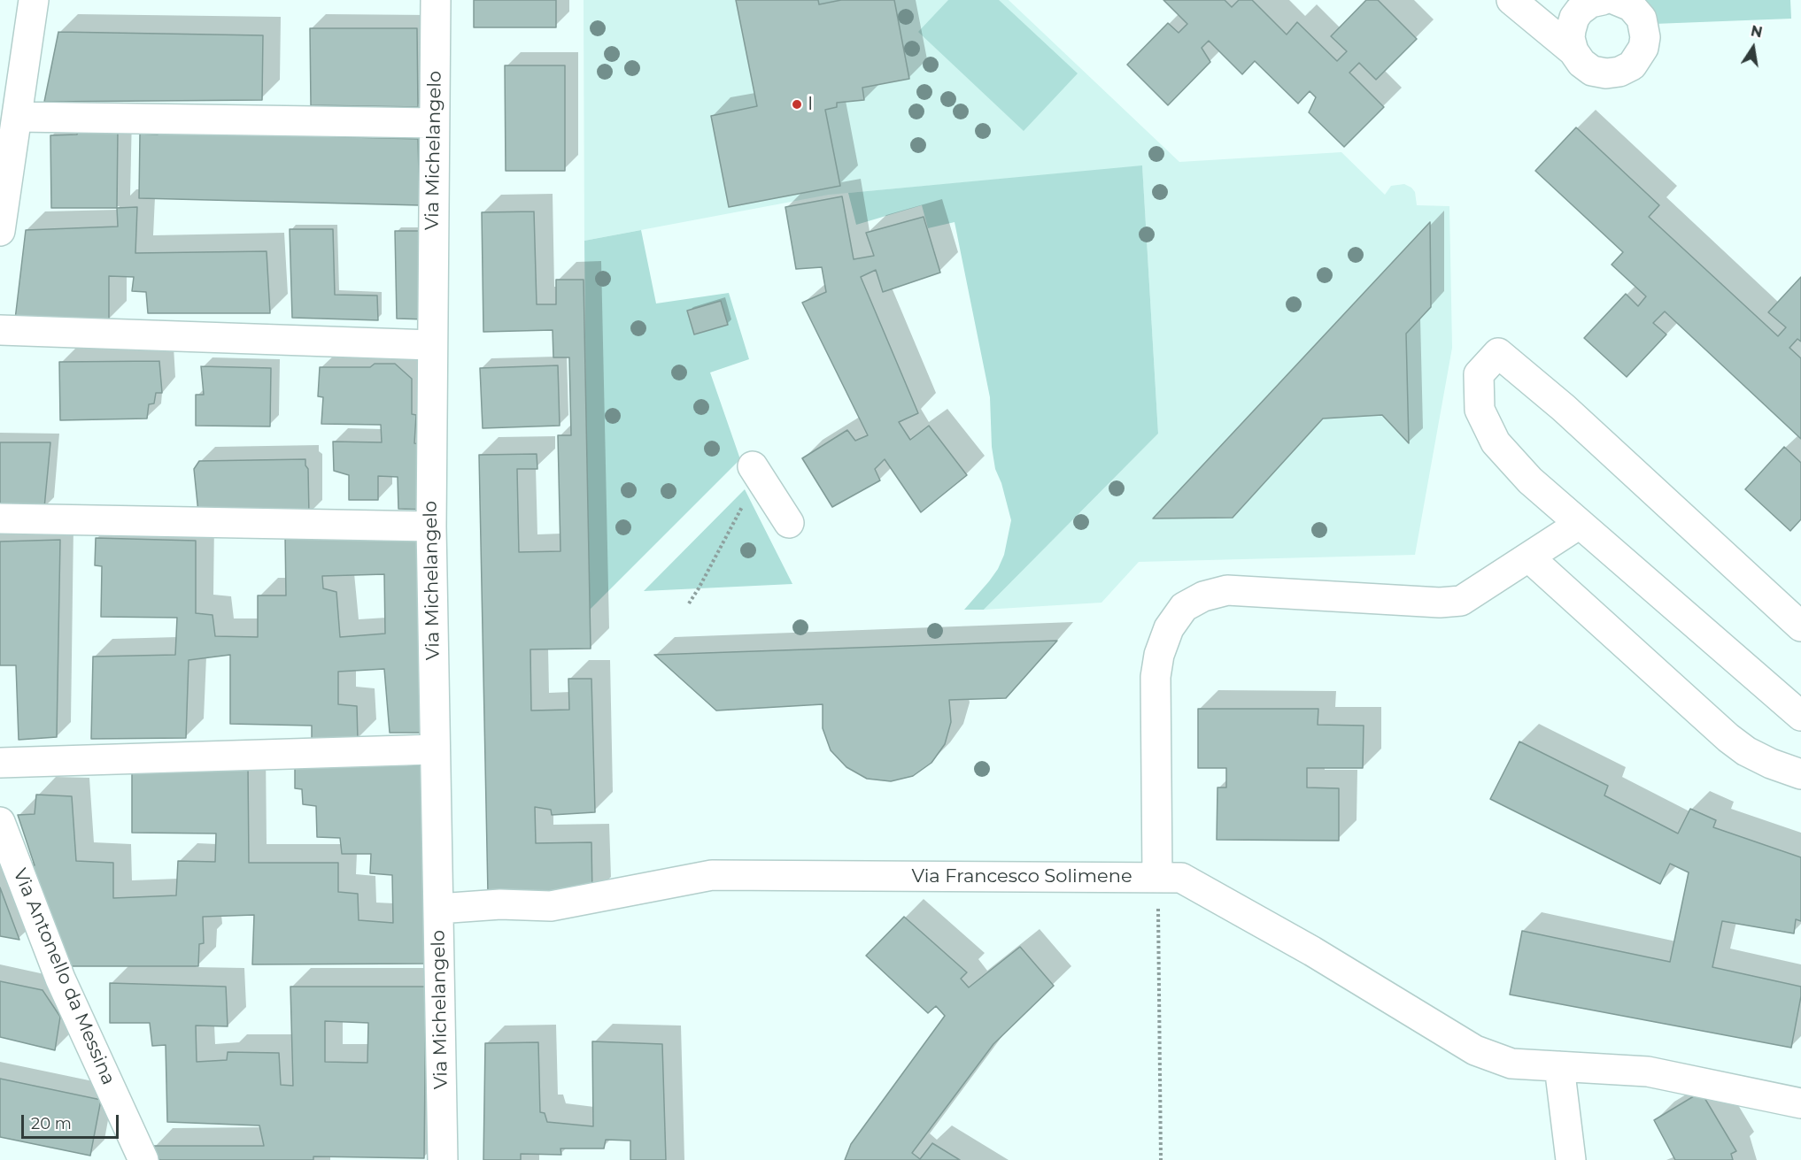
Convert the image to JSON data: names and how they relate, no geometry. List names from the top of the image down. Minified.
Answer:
{"streets":{"street":["Via Michelangelo","Via Francesco Solimene","Via Antonello da Messina"]},"crossings":[["Via Michelangelo","Via Francesco Solimene"]],"places":["I"],"scale_bar":"20 m","north":"top"}
